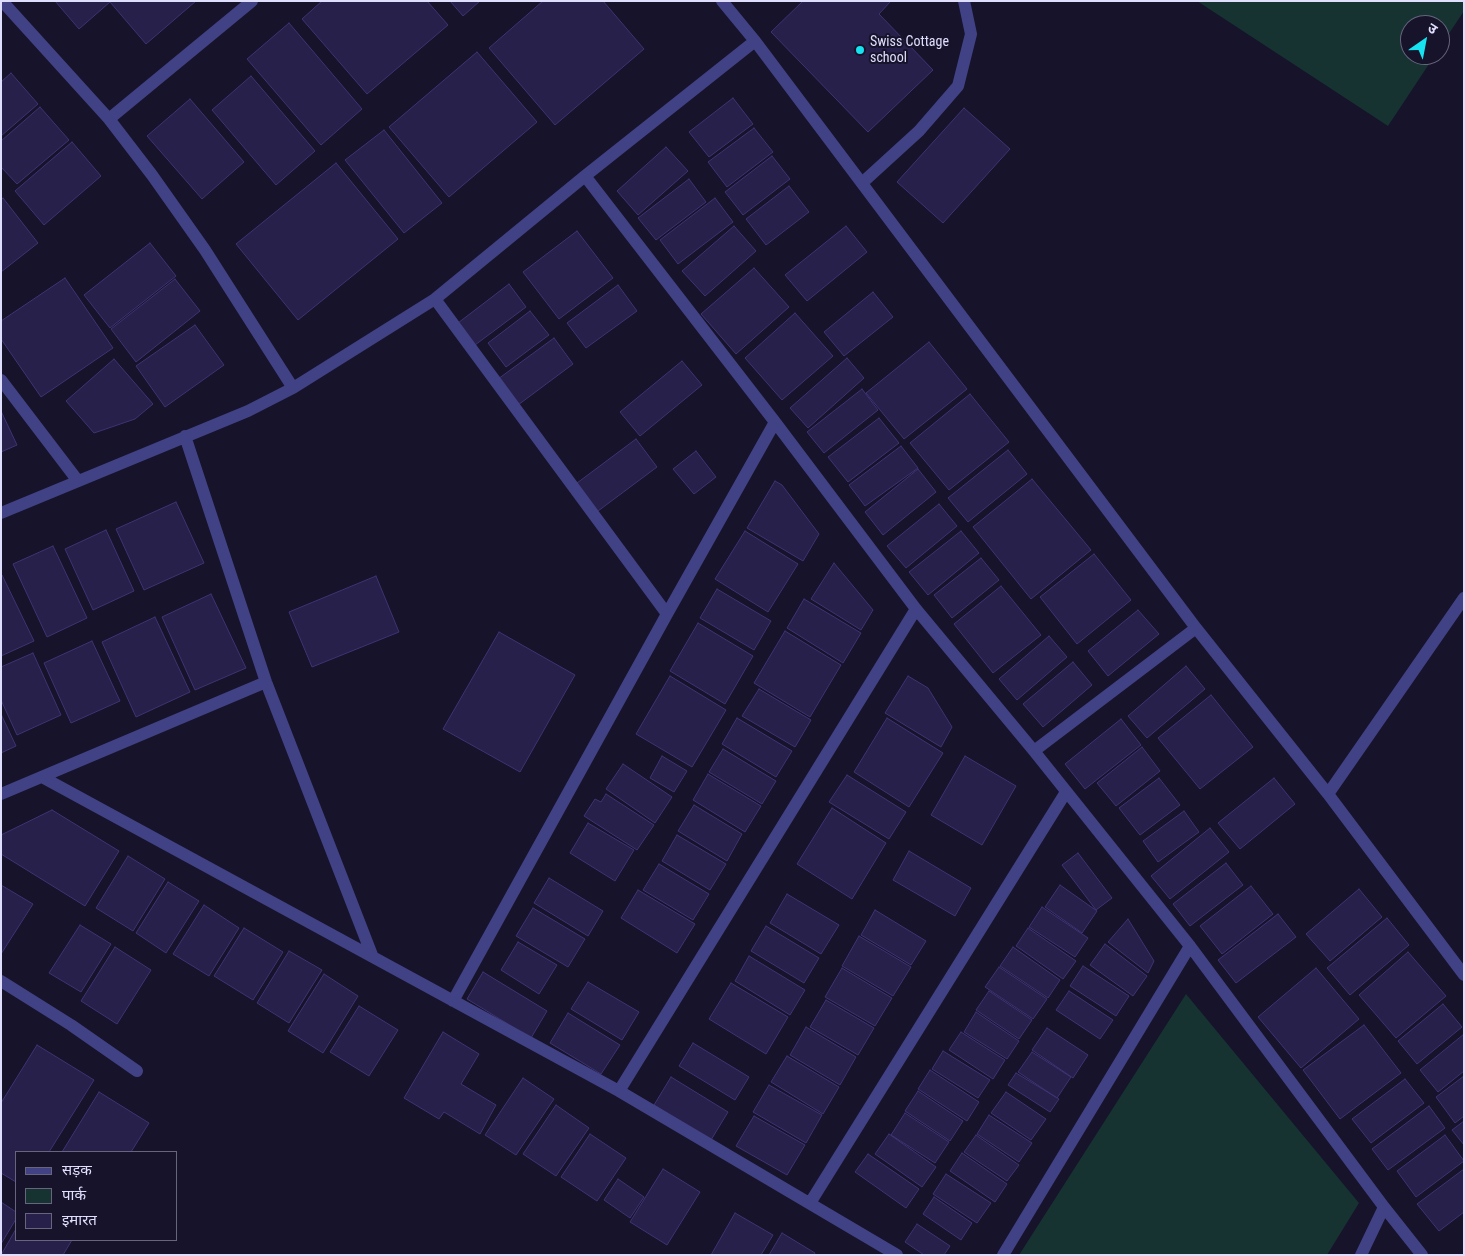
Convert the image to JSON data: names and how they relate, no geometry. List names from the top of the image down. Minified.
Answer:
{"places":["Swiss Cottage school"],"legend":["सड़क","पार्क","इमारत"],"north":"top right"}
